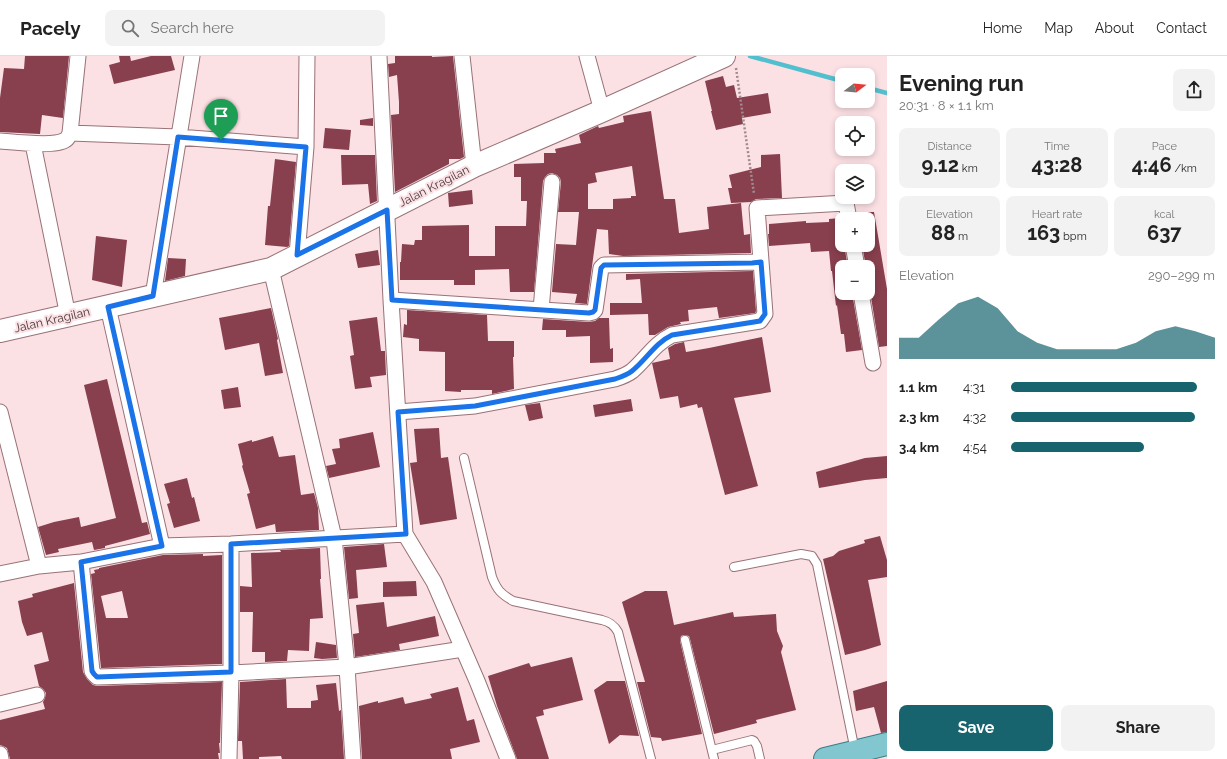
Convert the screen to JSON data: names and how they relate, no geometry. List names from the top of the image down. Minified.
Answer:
{"streets":{"street":["Jalan Kragilan"]},"north":"right","page":{"header":"Pacely","search":"Search here","nav":["Home","Map","About","Contact"],"heading":["Evening run","20:31 · 8 × 1.1 km"],"map_buttons":["+","−"],"stats":[["Distance","9.12 km"],["Time","43:28"],["Pace","4:46 /km"],["Elevation","88 m"],["Heart rate","163 bpm"],["kcal","637"]],"chart":["Elevation","290–299 m"],"list":[{"name":"1.1 km","note":"4:31"},{"name":"2.3 km","note":"4:32"},{"name":"3.4 km","note":"4:54"}],"buttons":["Save","Share"]}}
